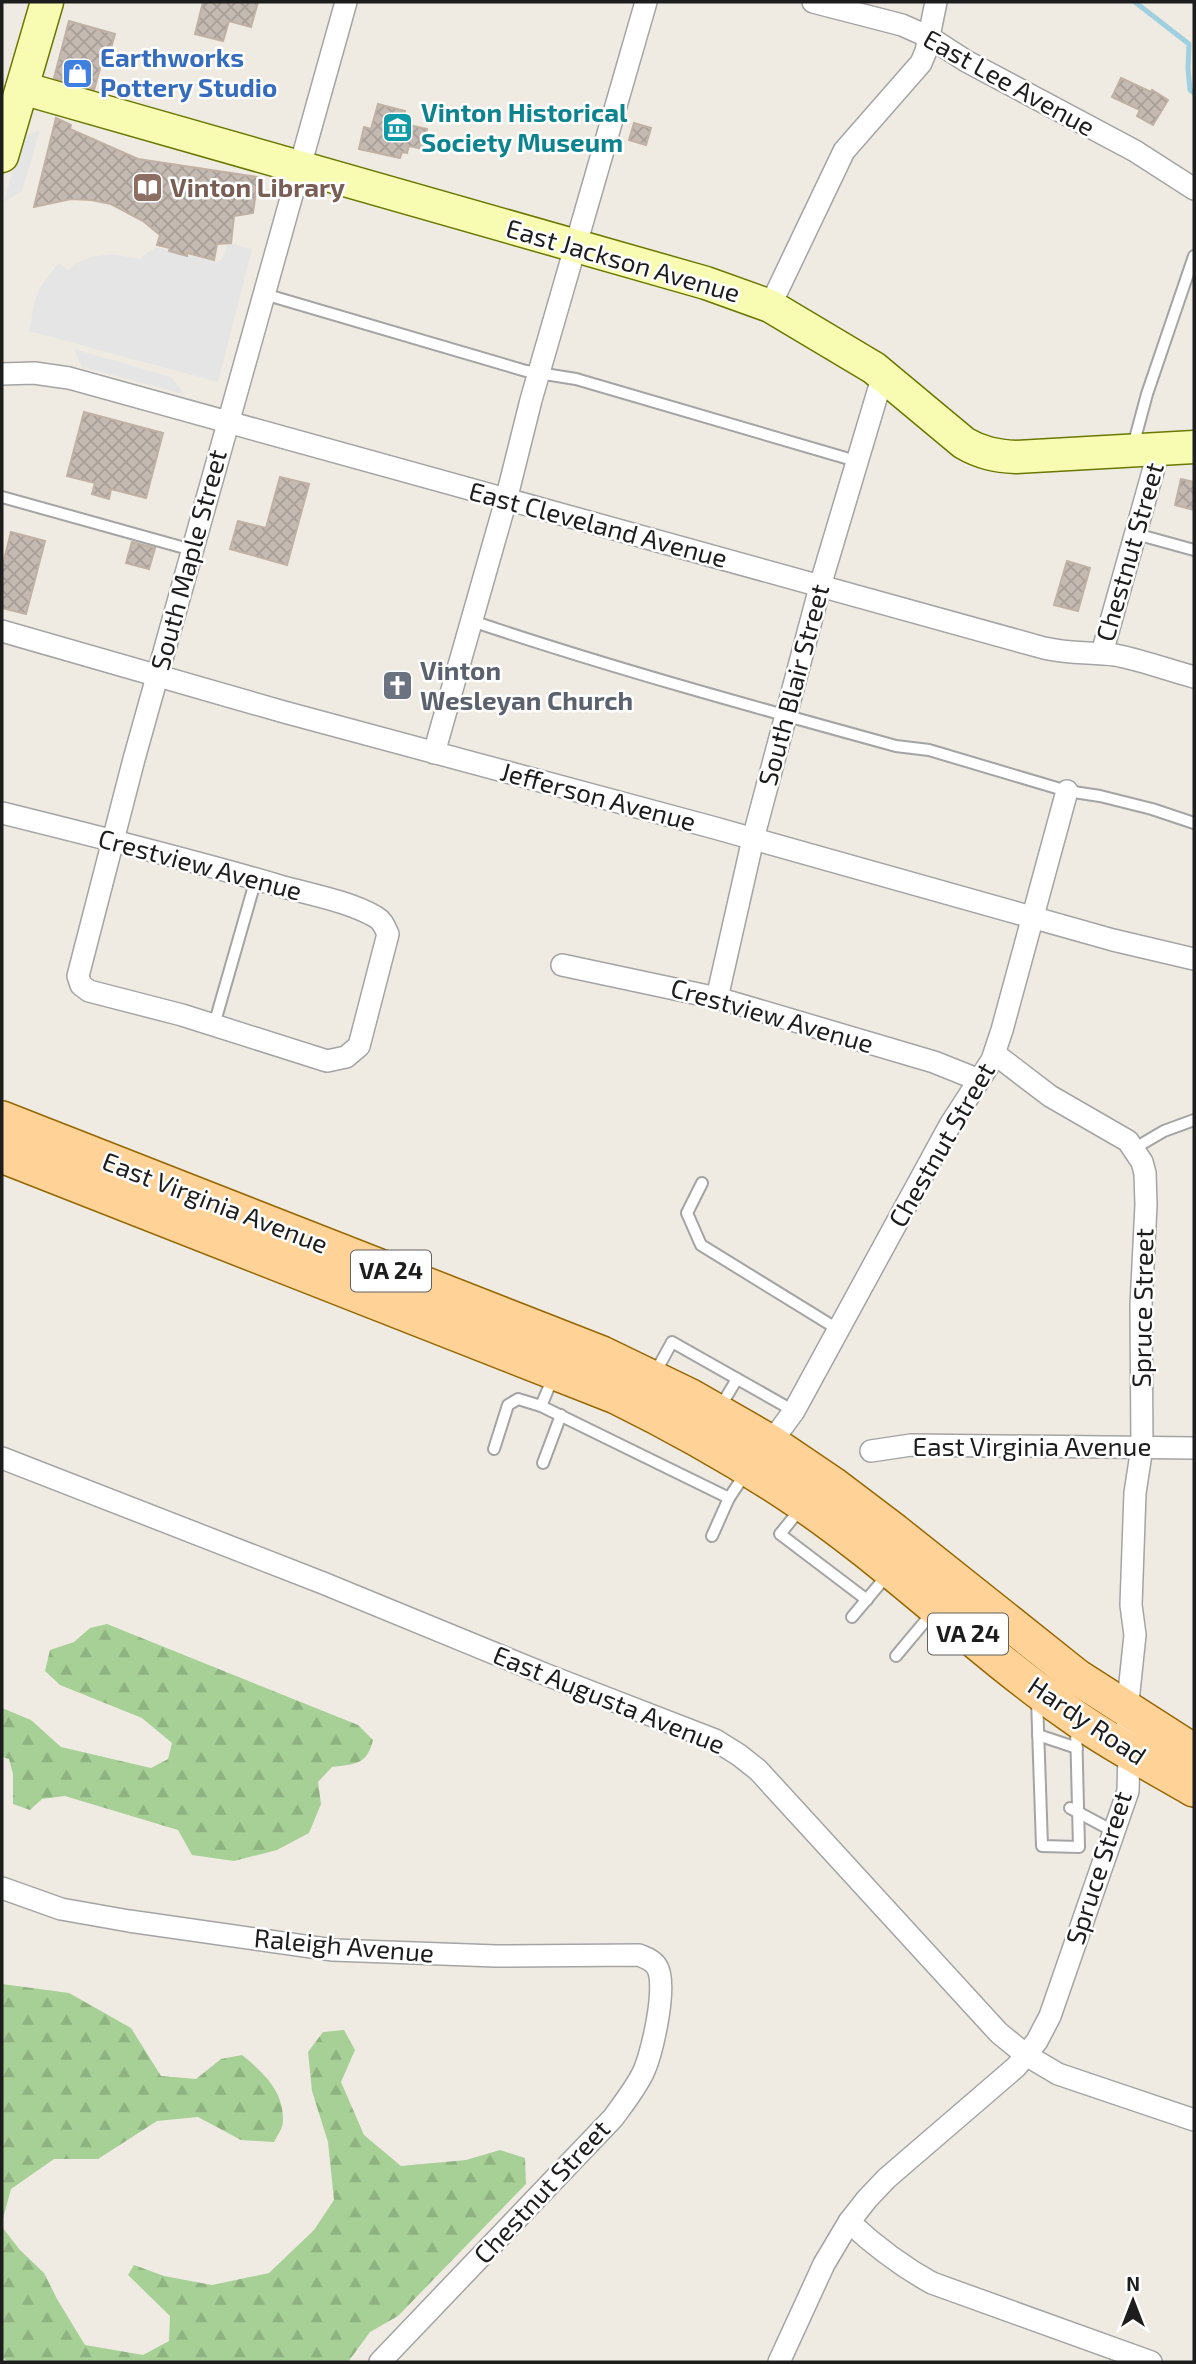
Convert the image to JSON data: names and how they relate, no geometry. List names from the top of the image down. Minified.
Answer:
{"streets":{"main road":["East Virginia Avenue","VA 24","Hardy Road"],"street":["East Lee Avenue","East Jackson Avenue","East Cleveland Avenue","Chestnut Street","South Maple Street","South Blair Street","Jefferson Avenue","Crestview Avenue","Spruce Street","East Augusta Avenue","Raleigh Avenue"]},"crossings":[["East Jackson Avenue","Chestnut Street"],["East Jackson Avenue","South Maple Street"],["East Jackson Avenue","South Blair Street"],["East Cleveland Avenue","Chestnut Street"],["East Cleveland Avenue","South Maple Street"],["East Cleveland Avenue","South Blair Street"],["Chestnut Street","Jefferson Avenue"],["Chestnut Street","Crestview Avenue"],["Chestnut Street","East Virginia Avenue"],["Chestnut Street","Hardy Road"],["Chestnut Street","Raleigh Avenue"],["South Maple Street","Jefferson Avenue"],["South Maple Street","Crestview Avenue"],["South Blair Street","Jefferson Avenue"],["South Blair Street","Crestview Avenue"],["East Virginia Avenue","Spruce Street"],["East Virginia Avenue","Hardy Road"],["Spruce Street","East Augusta Avenue"],["Spruce Street","Hardy Road"]],"places":{"shop":["Earthworks Pottery Studio"],"museum":["Vinton Historical Society Museum"],"library":["Vinton Library"],"church":["Vinton Wesleyan Church"]},"north":"top"}
